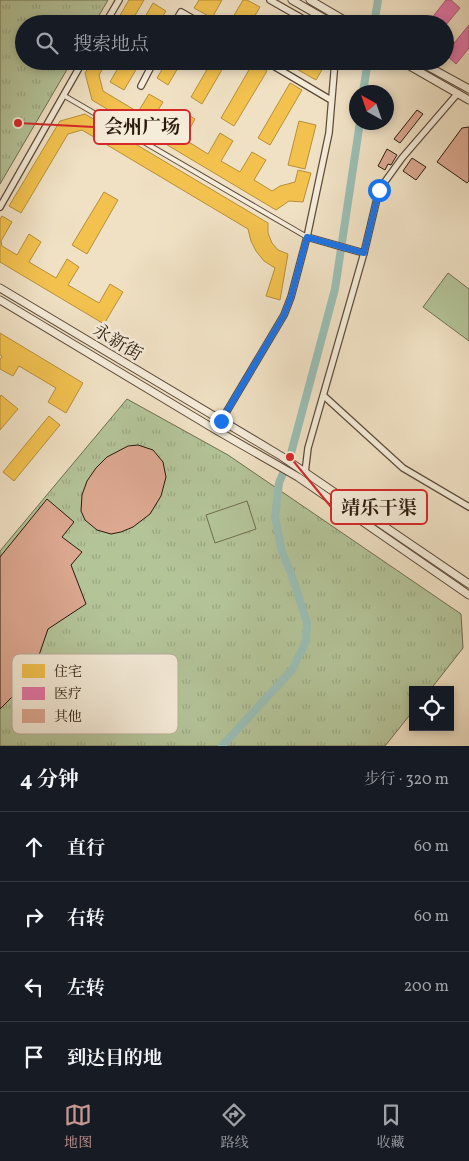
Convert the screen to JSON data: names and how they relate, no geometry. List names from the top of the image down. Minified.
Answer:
{"streets":{"street":["永新街"]},"places":["会州广场","靖乐干渠"],"legend":["住宅","医疗","其他"],"north":"top left","page":{"search":"搜索地点","heading":["4 分钟","步行 · 320 m"],"list":[["直行","60 m"],["右转","60 m"],["左转","200 m"],"到达目的地"],"nav":["地图","路线","收藏"]}}
